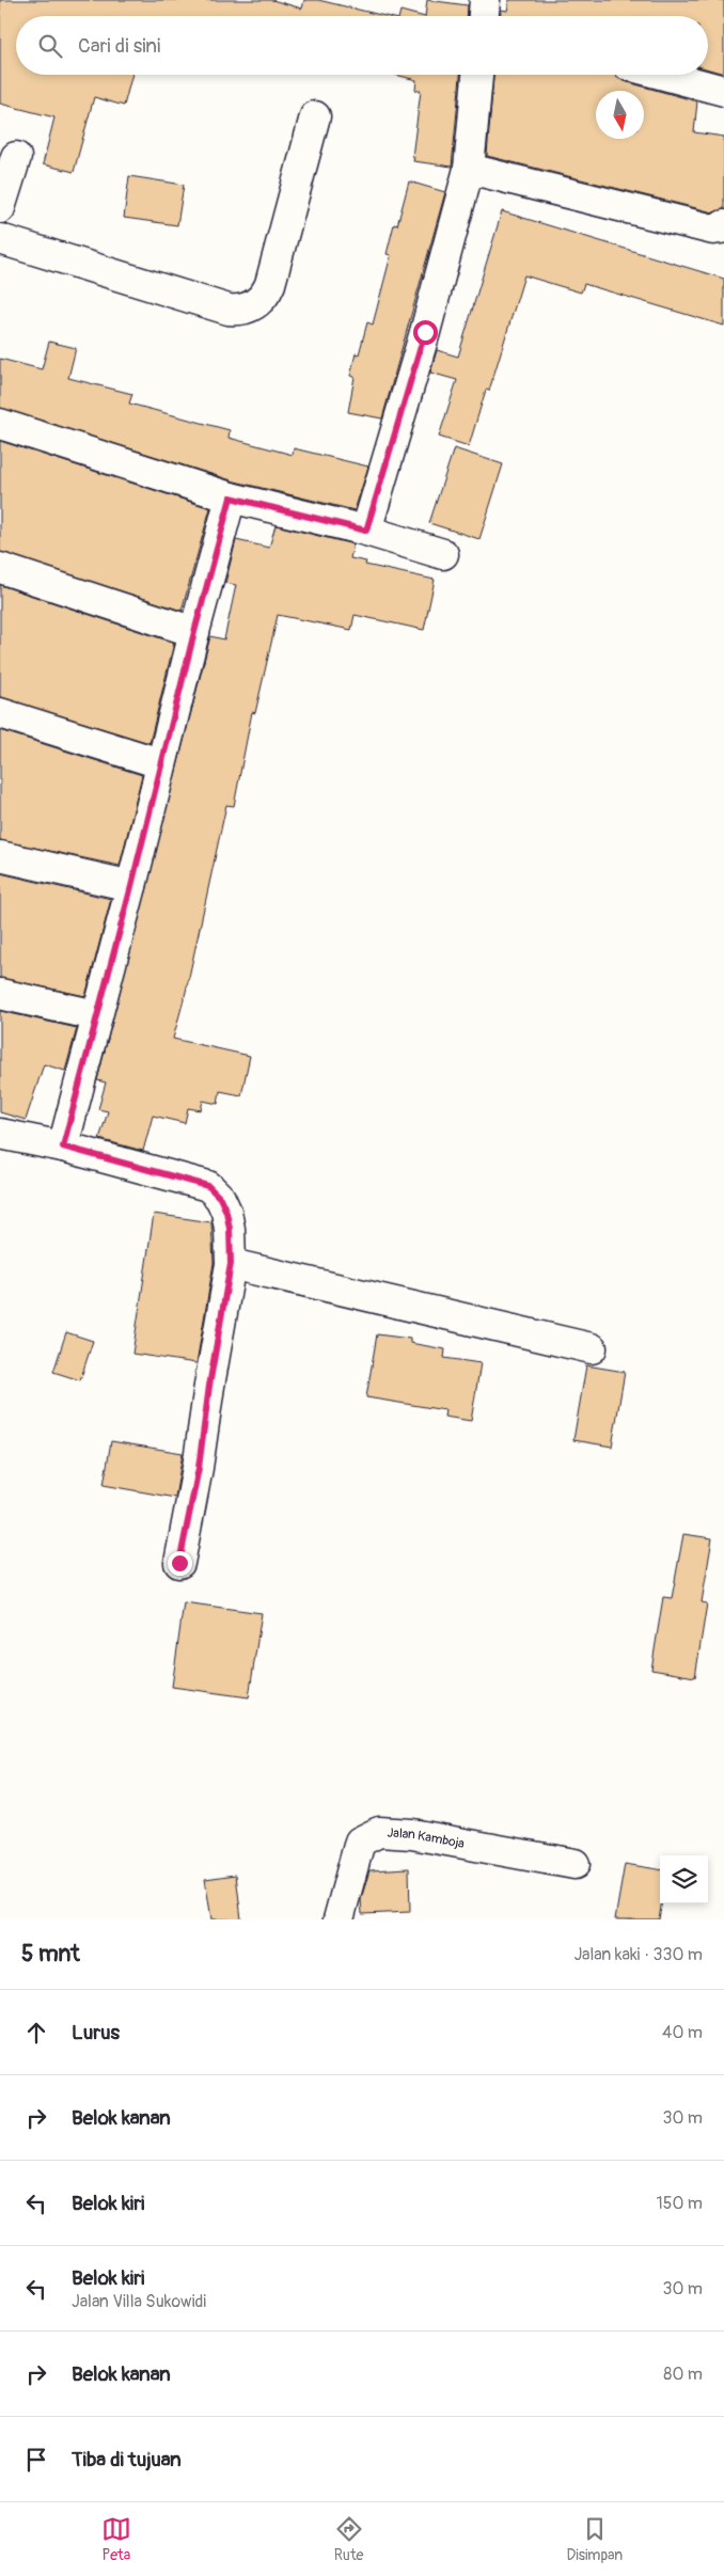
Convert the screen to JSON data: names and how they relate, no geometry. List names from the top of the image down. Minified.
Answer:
{"streets":{"street":["Jalan Kamboja"]},"north":"bottom","page":{"search":"Cari di sini","heading":["5 mnt","Jalan kaki · 330 m"],"list":[["Lurus","40 m"],["Belok kanan","30 m"],["Belok kiri","150 m"],["Belok kiri","Jalan Villa Sukowidi","30 m"],["Belok kanan","80 m"],"Tiba di tujuan"],"nav":["Peta","Rute","Disimpan"]}}
